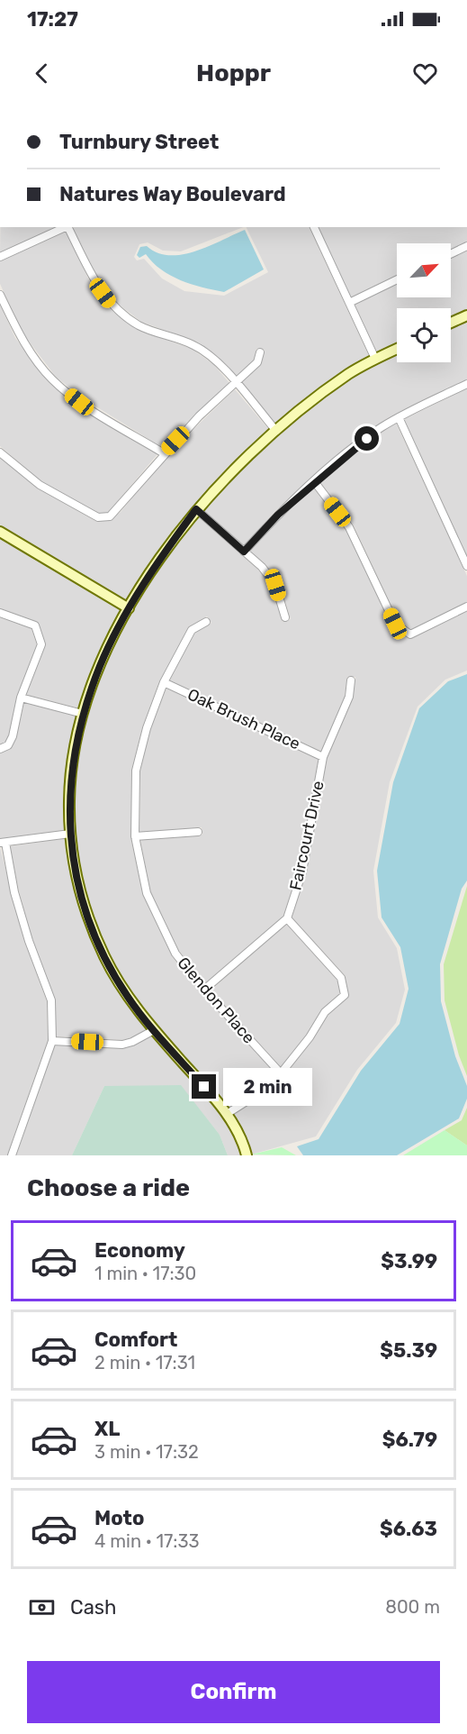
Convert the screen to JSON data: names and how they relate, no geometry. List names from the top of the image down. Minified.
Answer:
{"streets":{"street":["Oak Brush Place","Faircourt Drive","Glendon Place"]},"crossings":[["Oak Brush Place","Faircourt Drive"],["Oak Brush Place","Glendon Place"]],"north":"top right","page":{"status":"17:27","header":"Hoppr","banner":["Turnbury Street","Natures Way Boulevard"],"bubble":"2 min","heading":"Choose a ride","list":[{"name":"Economy","note":"1 min · 17:30","value":"$3.99"},{"name":"Comfort","note":"2 min · 17:31","value":"$5.39"},{"name":"XL","note":"3 min · 17:32","value":"$6.79"},{"name":"Moto","note":"4 min · 17:33","value":"$6.63"}],"pay":["Cash","800 m"],"buttons":"Confirm"}}
